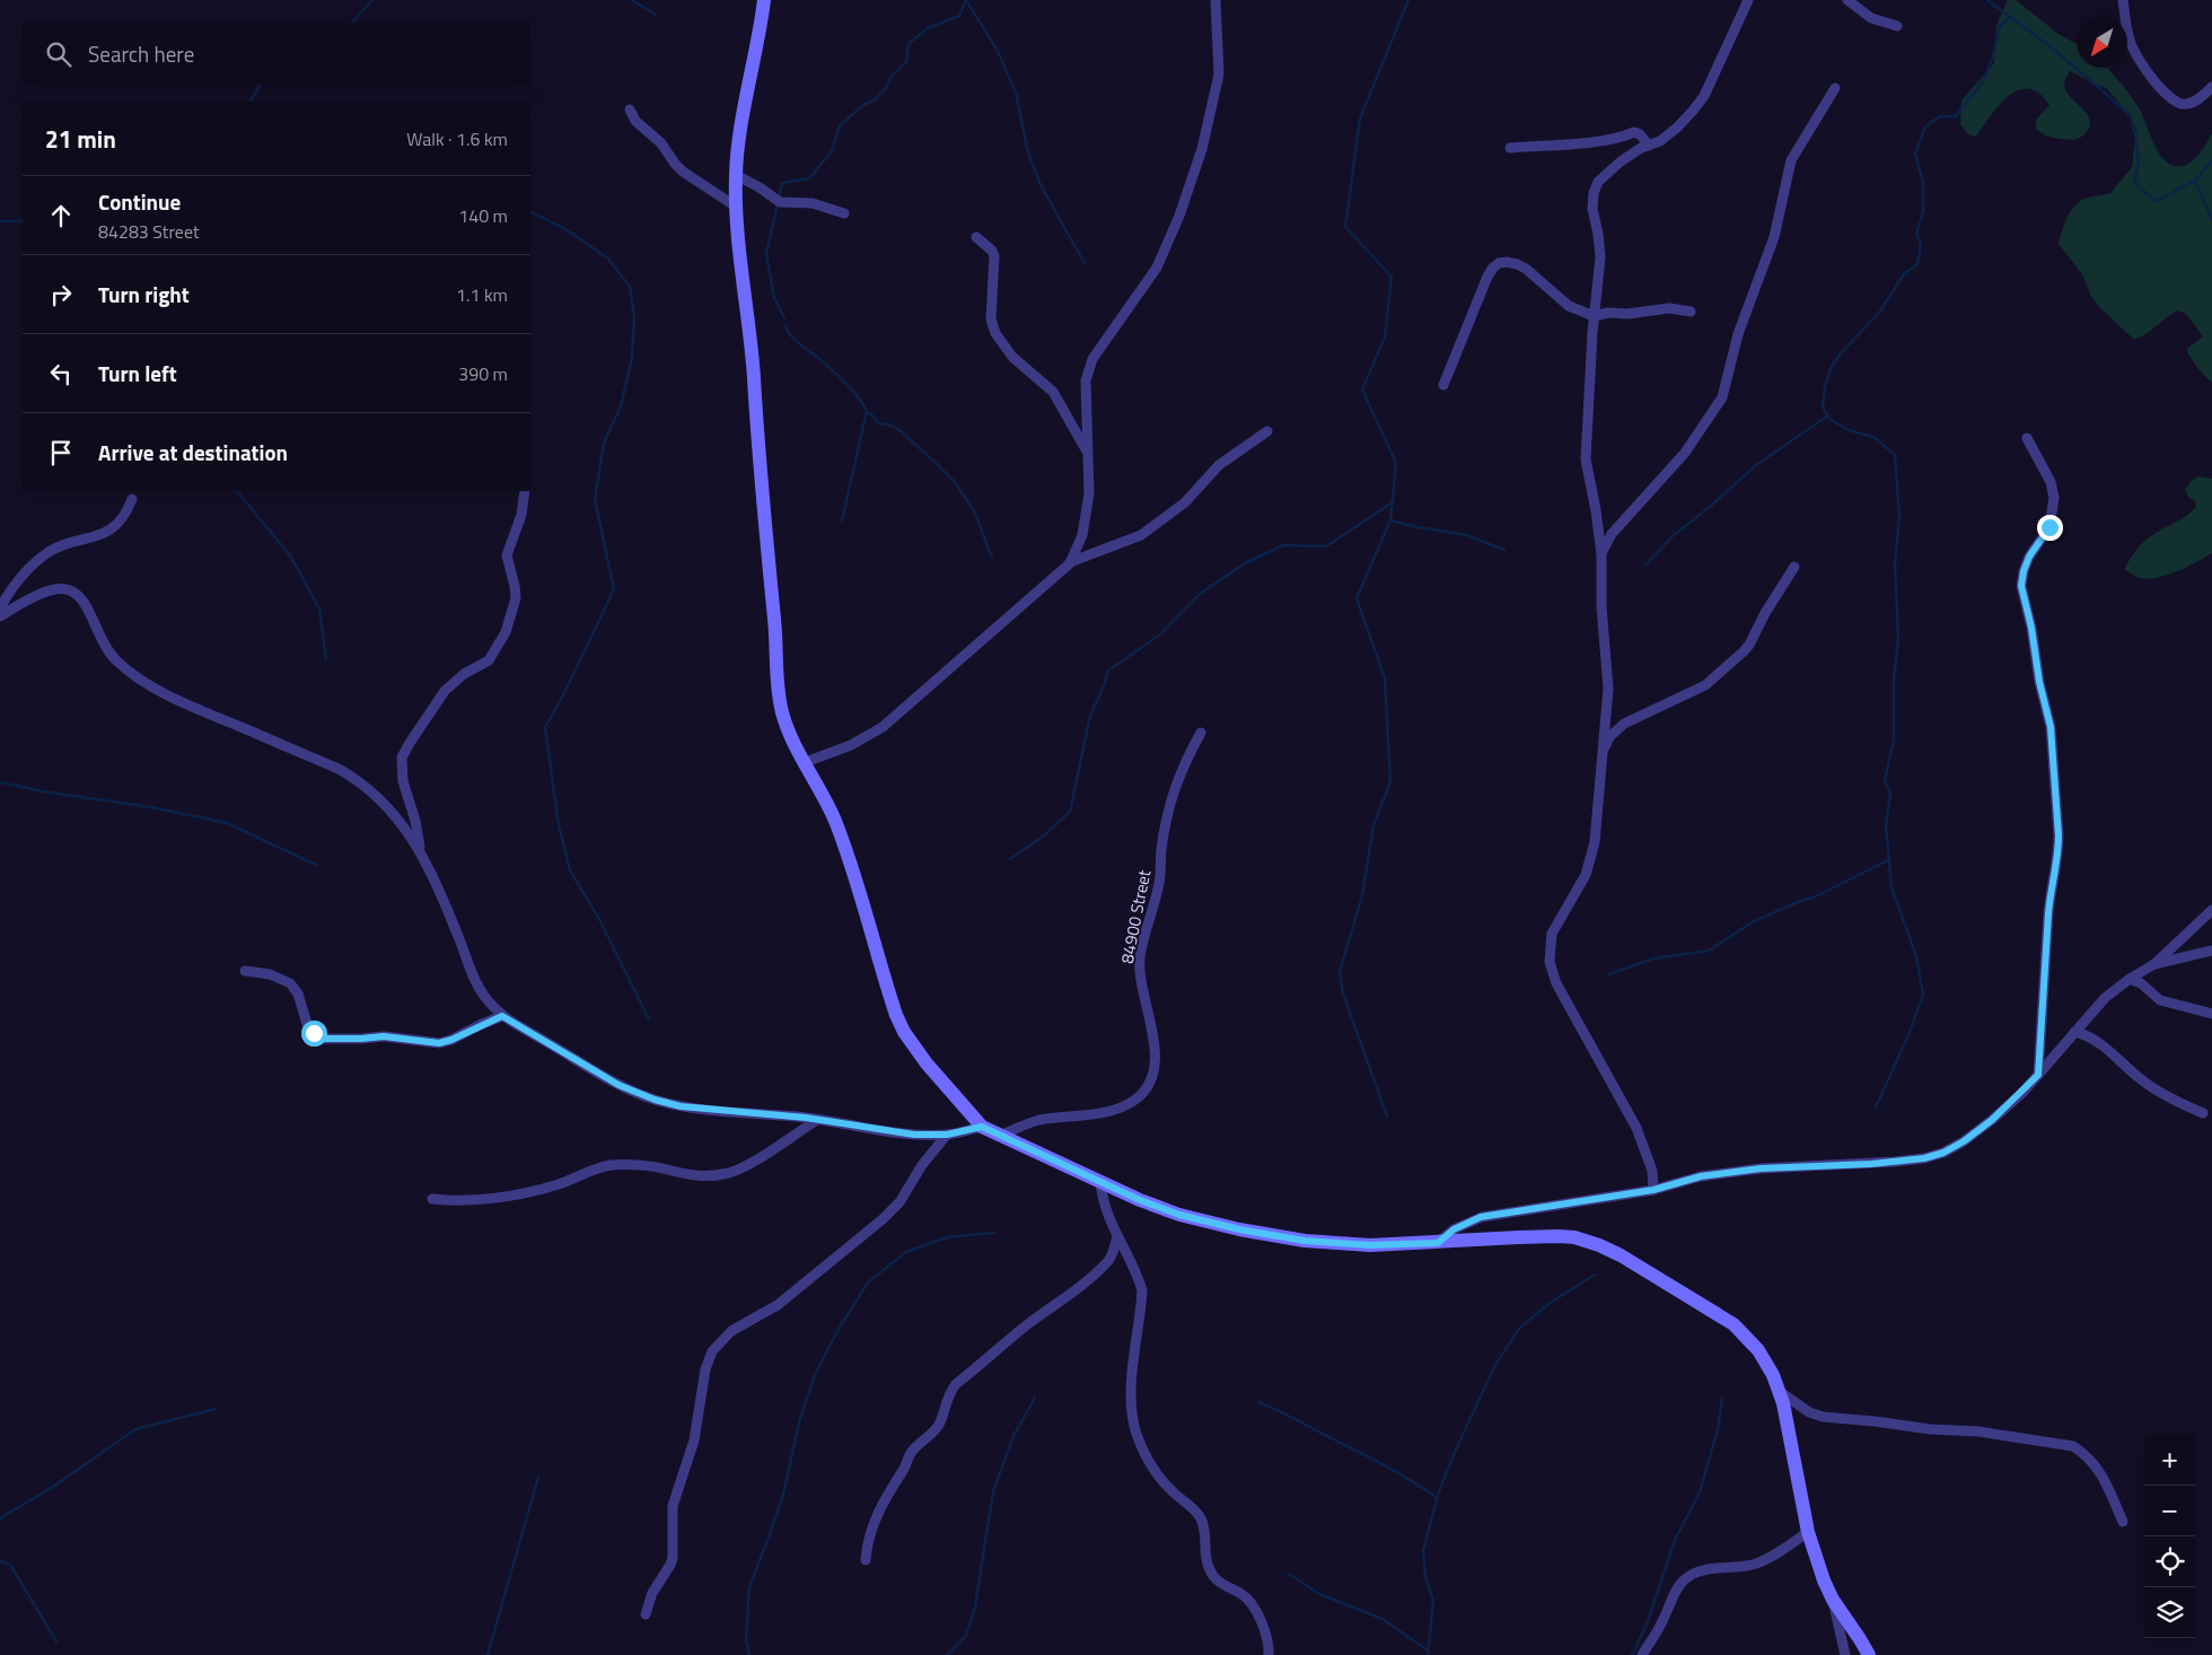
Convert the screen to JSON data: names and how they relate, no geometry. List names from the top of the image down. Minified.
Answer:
{"streets":{"street":["84900 Street"]},"north":"bottom left","page":{"search":"Search here","heading":["21 min","Walk · 1.6 km"],"list":[["Continue","84283 Street","140 m"],["Turn right","1.1 km"],["Turn left","390 m"],"Arrive at destination"],"map_buttons":["+","−"]}}
